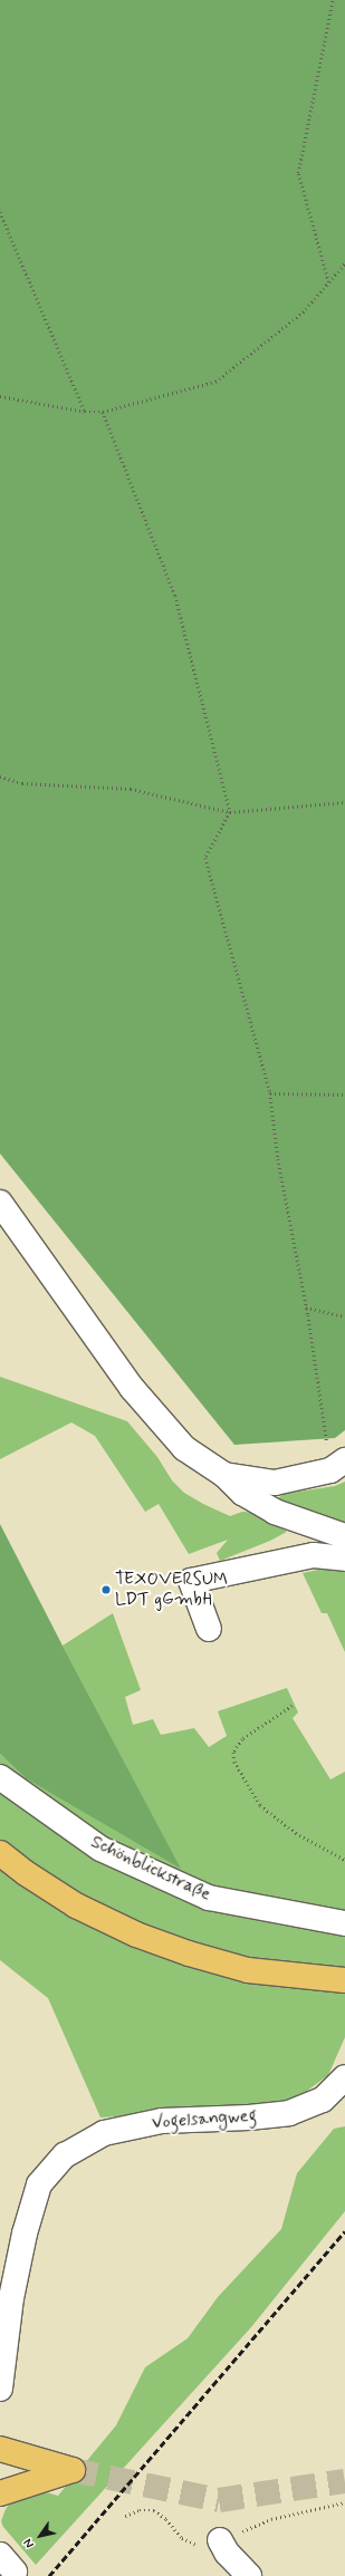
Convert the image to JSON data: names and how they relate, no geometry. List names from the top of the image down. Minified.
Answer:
{"streets":{"street":["Schönblickstraße","Vogelsangweg"]},"places":["TEXOVERSUM LDT gGmbH"],"north":"bottom left"}
